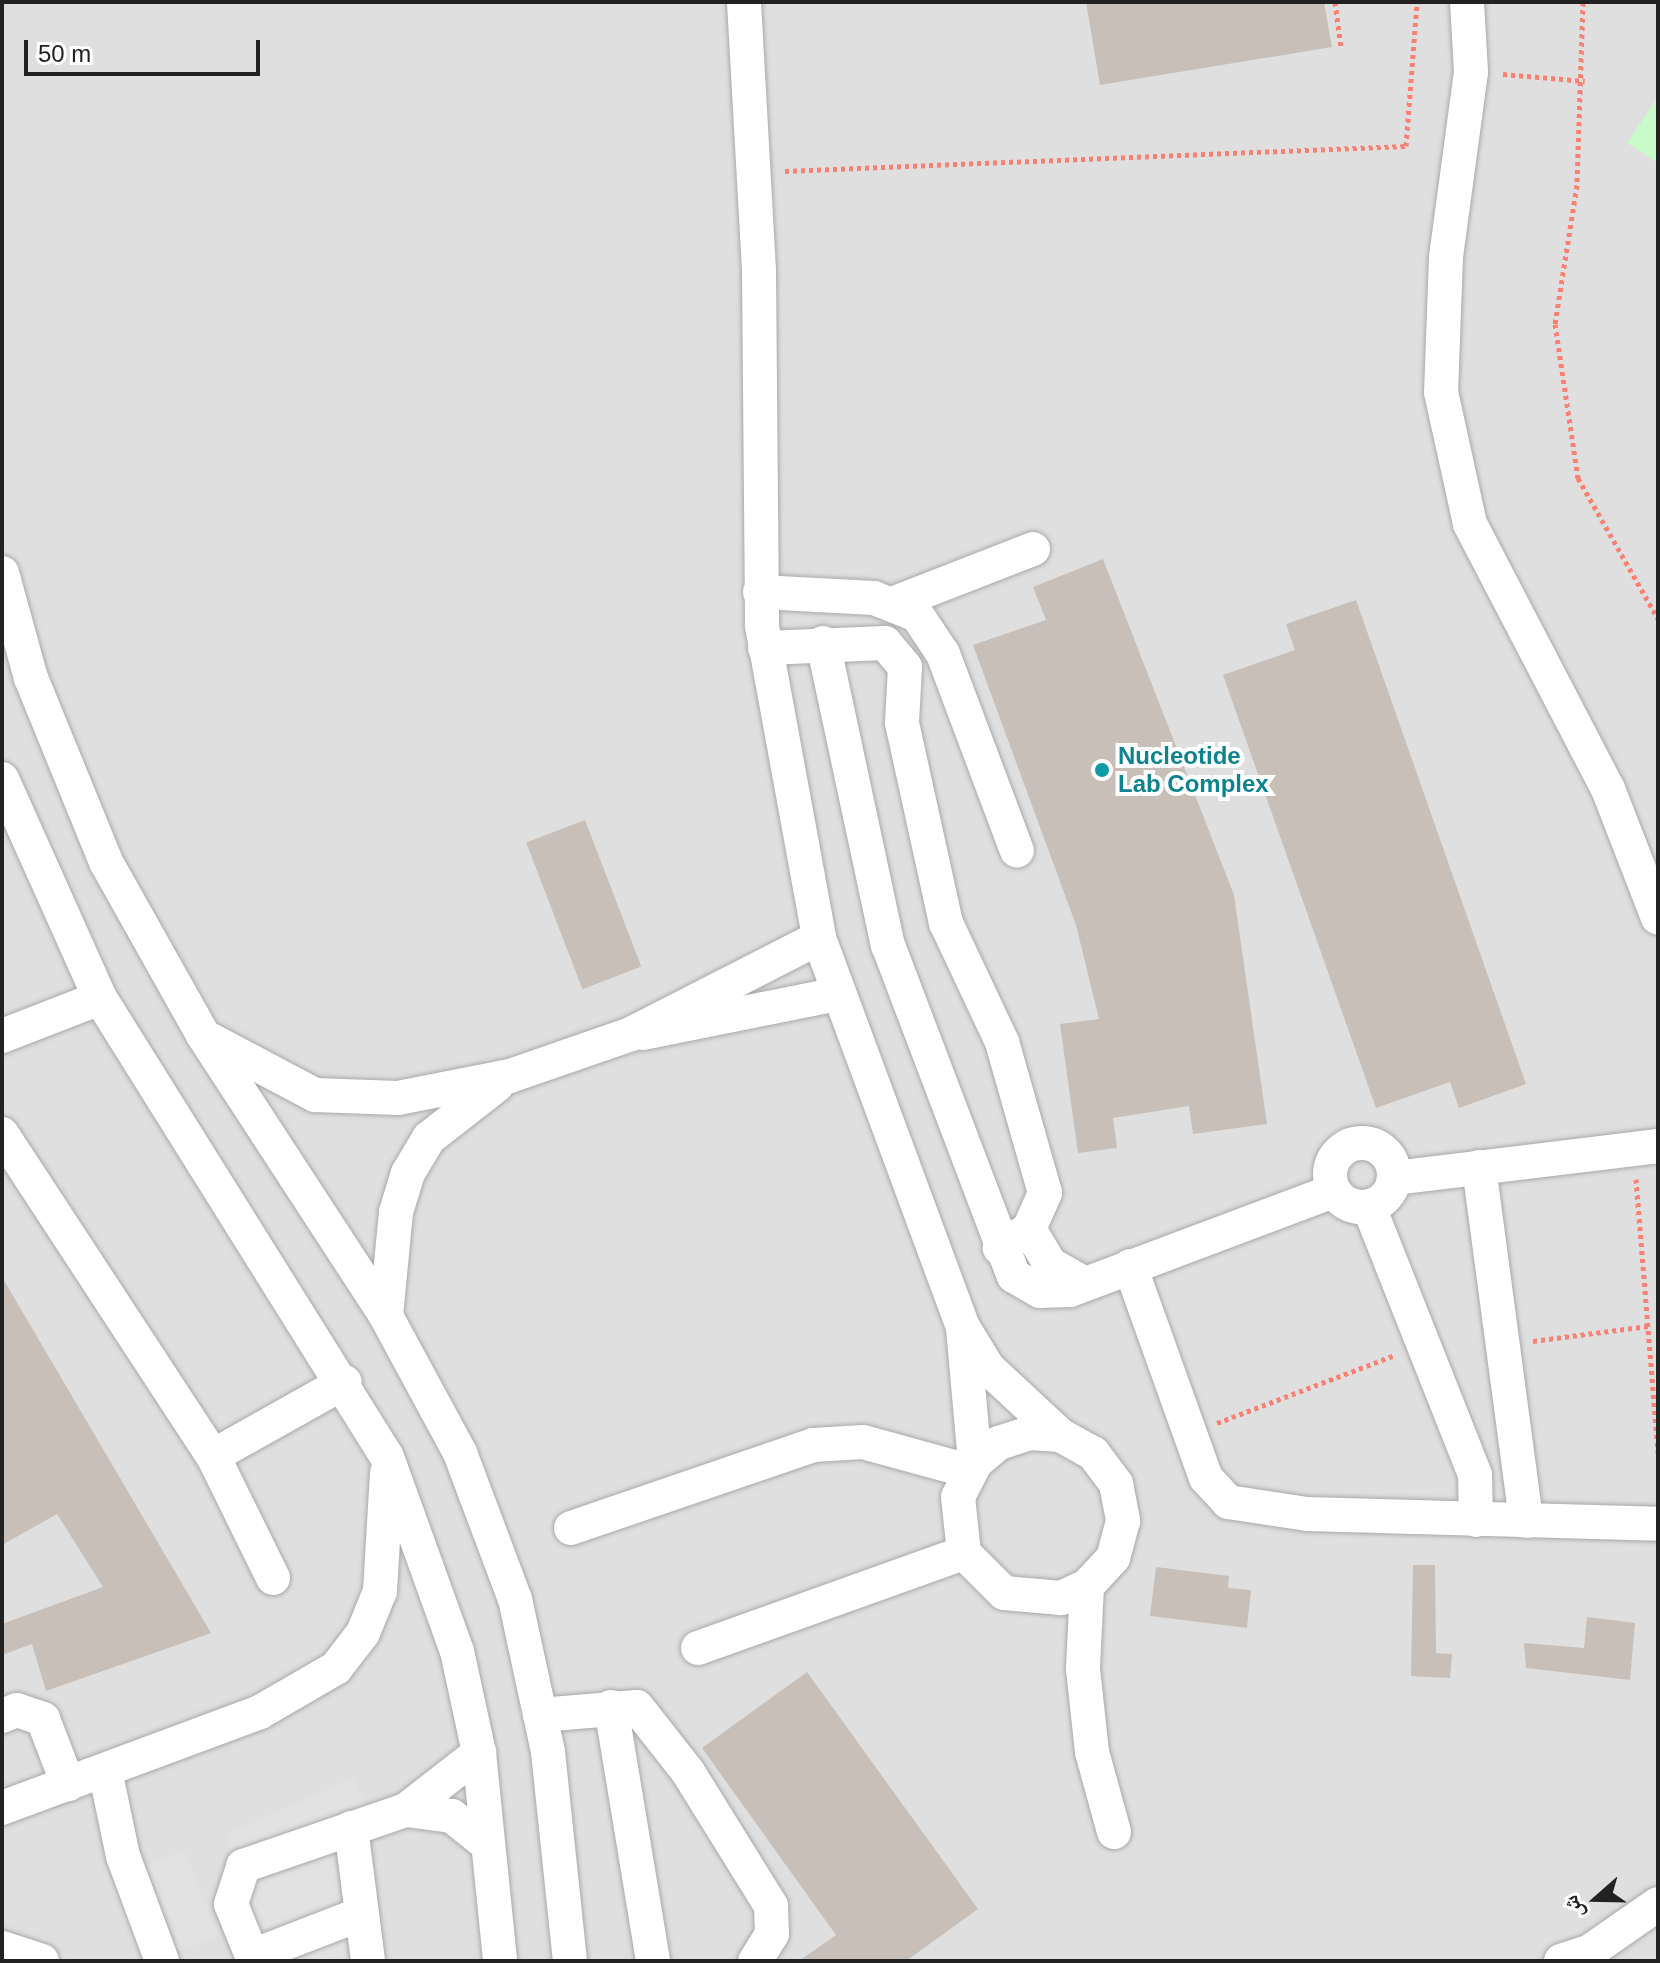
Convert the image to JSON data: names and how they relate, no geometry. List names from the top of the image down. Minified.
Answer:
{"places":["Nucleotide Lab Complex"],"scale_bar":"50 m","north":"left"}
